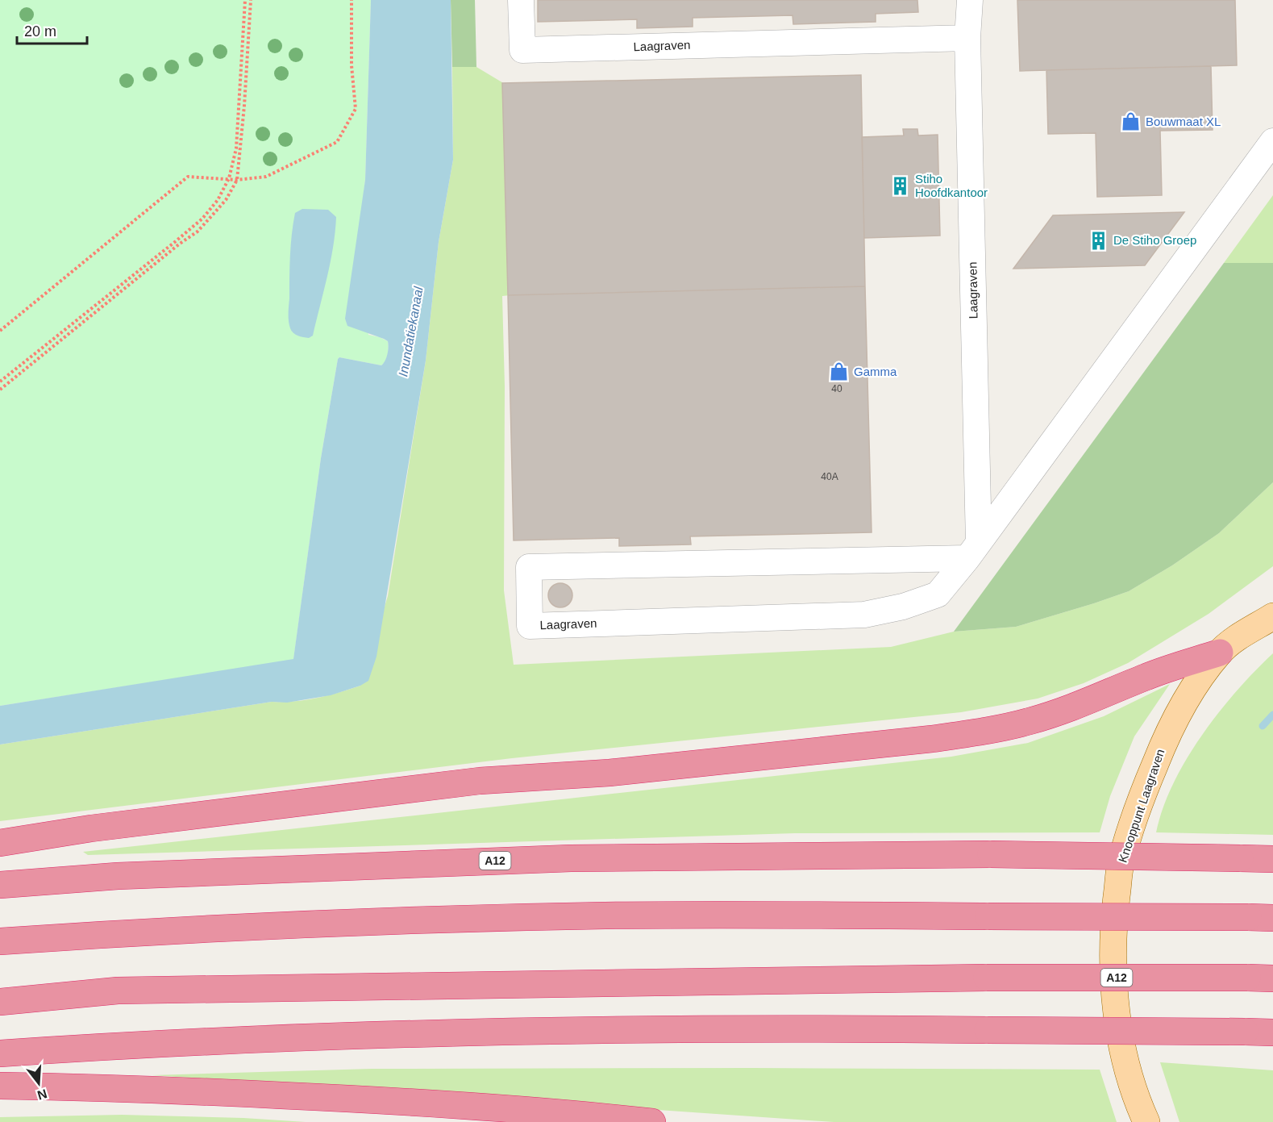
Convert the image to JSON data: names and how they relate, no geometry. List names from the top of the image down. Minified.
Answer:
{"streets":{"highway":["A12"],"main road":["Knooppunt Laagraven"],"lane":["Laagraven"]},"water":["Inundatiekanaal"],"places":{"shop":["Bouwmaat XL","Gamma"],"building":["Stiho Hoofdkantoor","De Stiho Groep"]},"house_numbers":["40","40A"],"scale_bar":"20 m","north":"bottom"}
